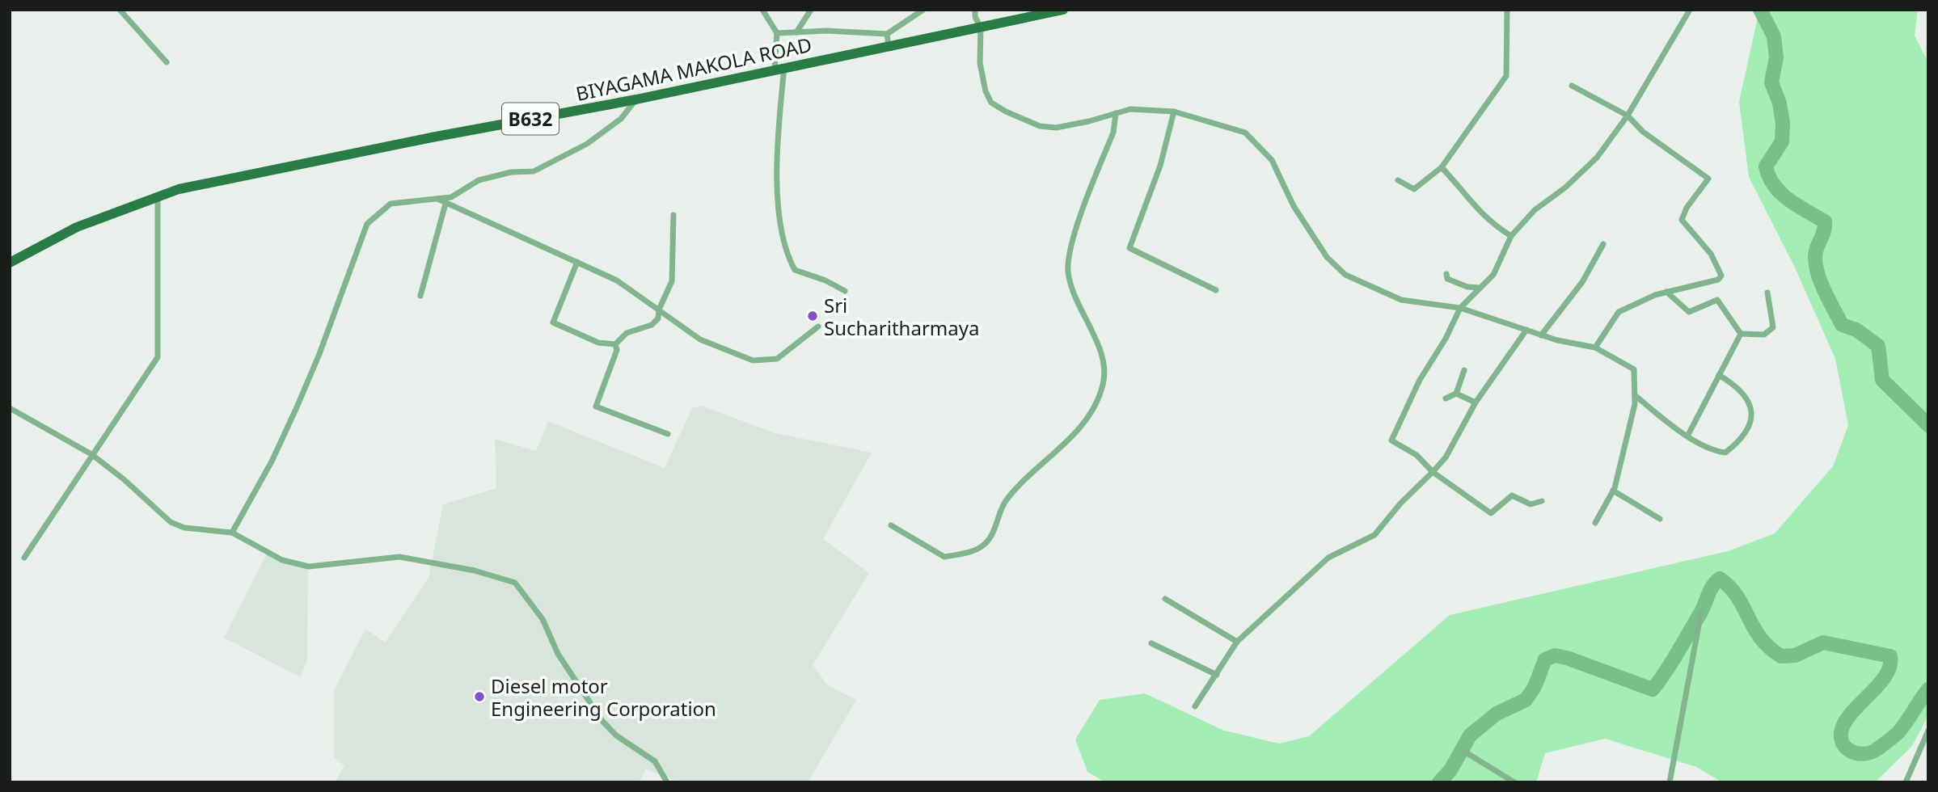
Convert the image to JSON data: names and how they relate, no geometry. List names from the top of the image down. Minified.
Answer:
{"streets":{"main road":["BIYAGAMA MAKOLA ROAD","B632"]},"places":["Sri Sucharitharmaya","Diesel motor Engineering Corporation"]}
